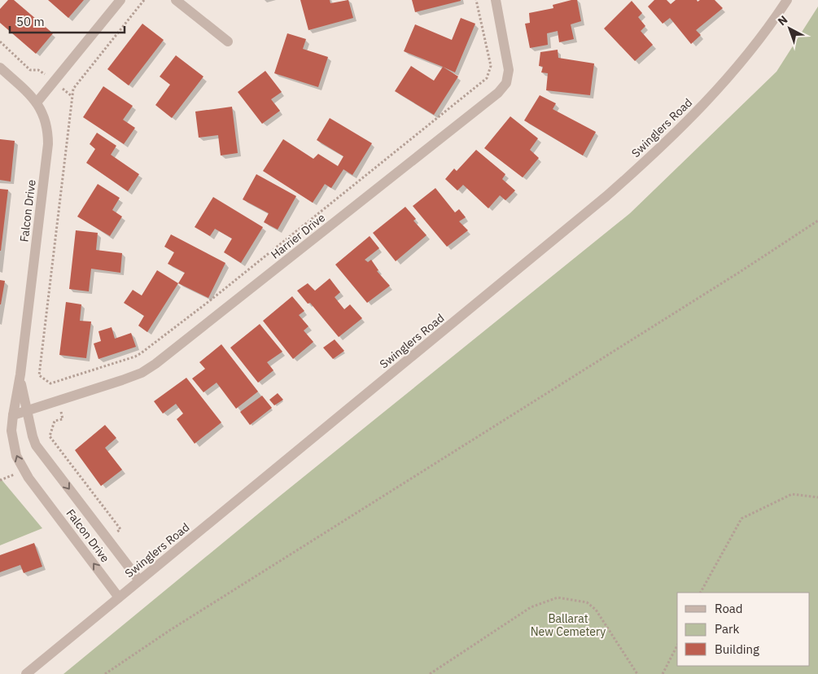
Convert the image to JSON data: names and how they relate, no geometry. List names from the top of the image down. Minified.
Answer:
{"streets":{"street":["Swinglers Road","Falcon Drive","Harrier Drive"]},"crossings":[["Swinglers Road","Falcon Drive"],["Falcon Drive","Harrier Drive"]],"parks":["Ballarat New Cemetery"],"legend":["Road","Park","Building"],"scale_bar":"50 m","north":"top left"}
